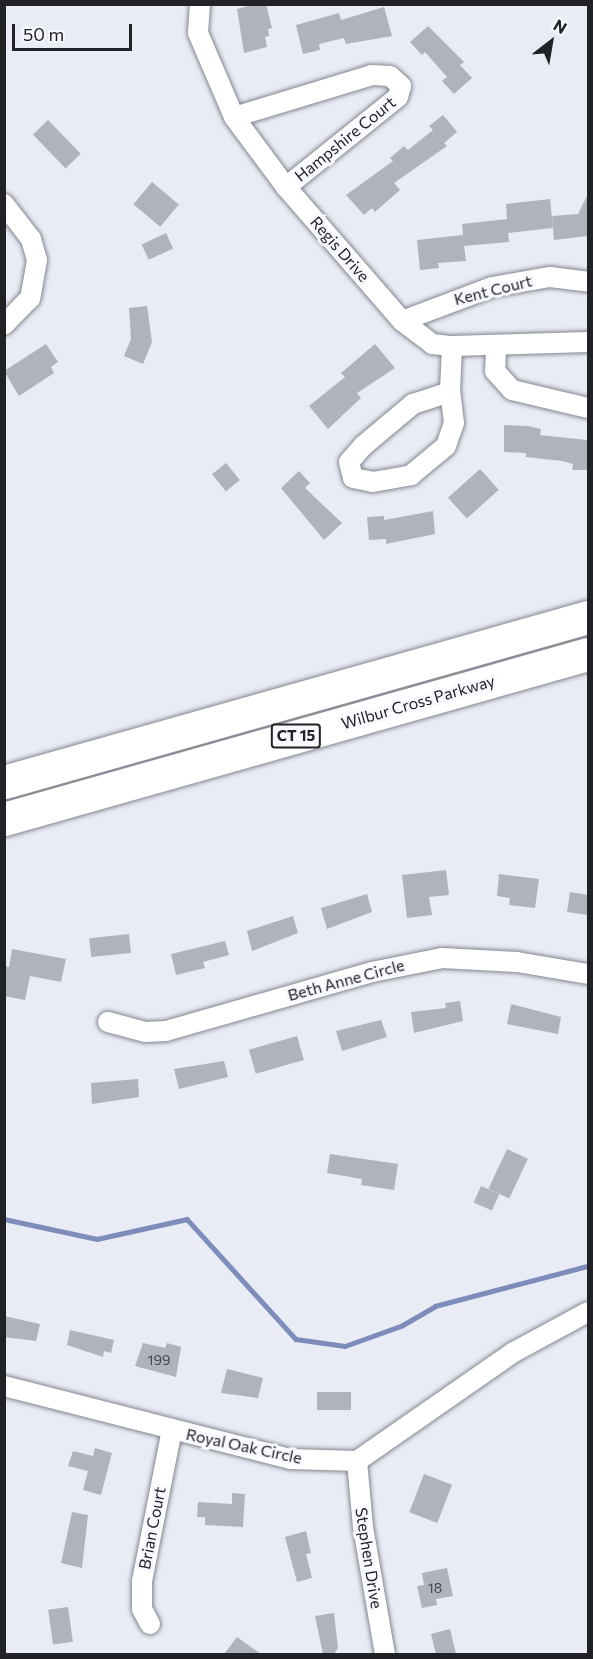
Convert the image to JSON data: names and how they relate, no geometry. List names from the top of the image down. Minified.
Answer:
{"streets":{"highway":["Wilbur Cross Parkway","CT 15"],"street":["Hampshire Court","Regis Drive","Kent Court","Beth Anne Circle","Royal Oak Circle","Brian Court","Stephen Drive"]},"crossings":[["Hampshire Court","Regis Drive"],["Regis Drive","Kent Court"],["Royal Oak Circle","Brian Court"],["Royal Oak Circle","Stephen Drive"]],"house_numbers":["199","18"],"scale_bar":"50 m","north":"top right"}
